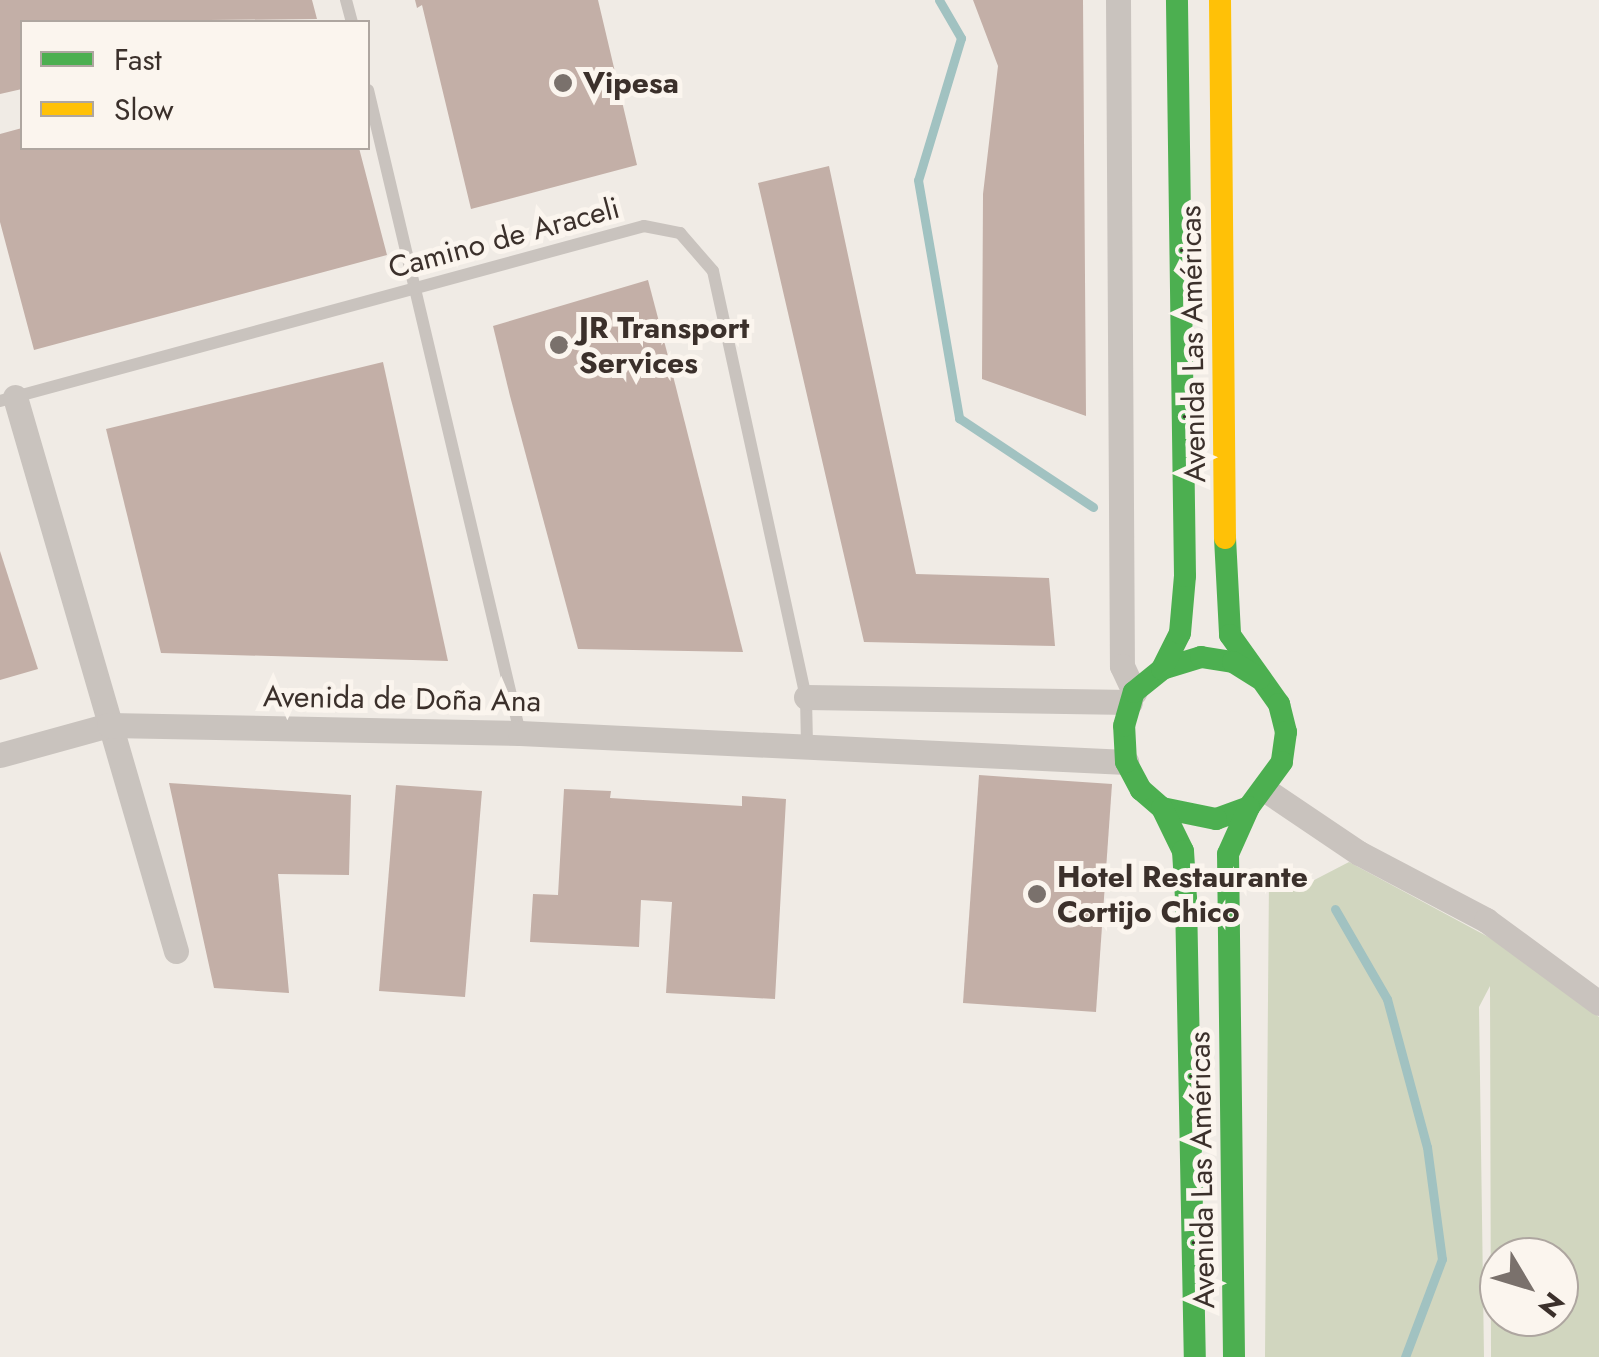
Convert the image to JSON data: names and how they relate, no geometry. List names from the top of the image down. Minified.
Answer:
{"streets":{"street":["Avenida Las Américas","Avenida de Doña Ana"],"lane":["Camino de Araceli"]},"crossings":[["Camino de Araceli","Avenida de Doña Ana"],["Avenida Las Américas","Avenida de Doña Ana"]],"places":["Vipesa","JR Transport Services","Hotel Restaurante Cortijo Chico"],"legend":["Fast","Slow"],"north":"bottom right"}
